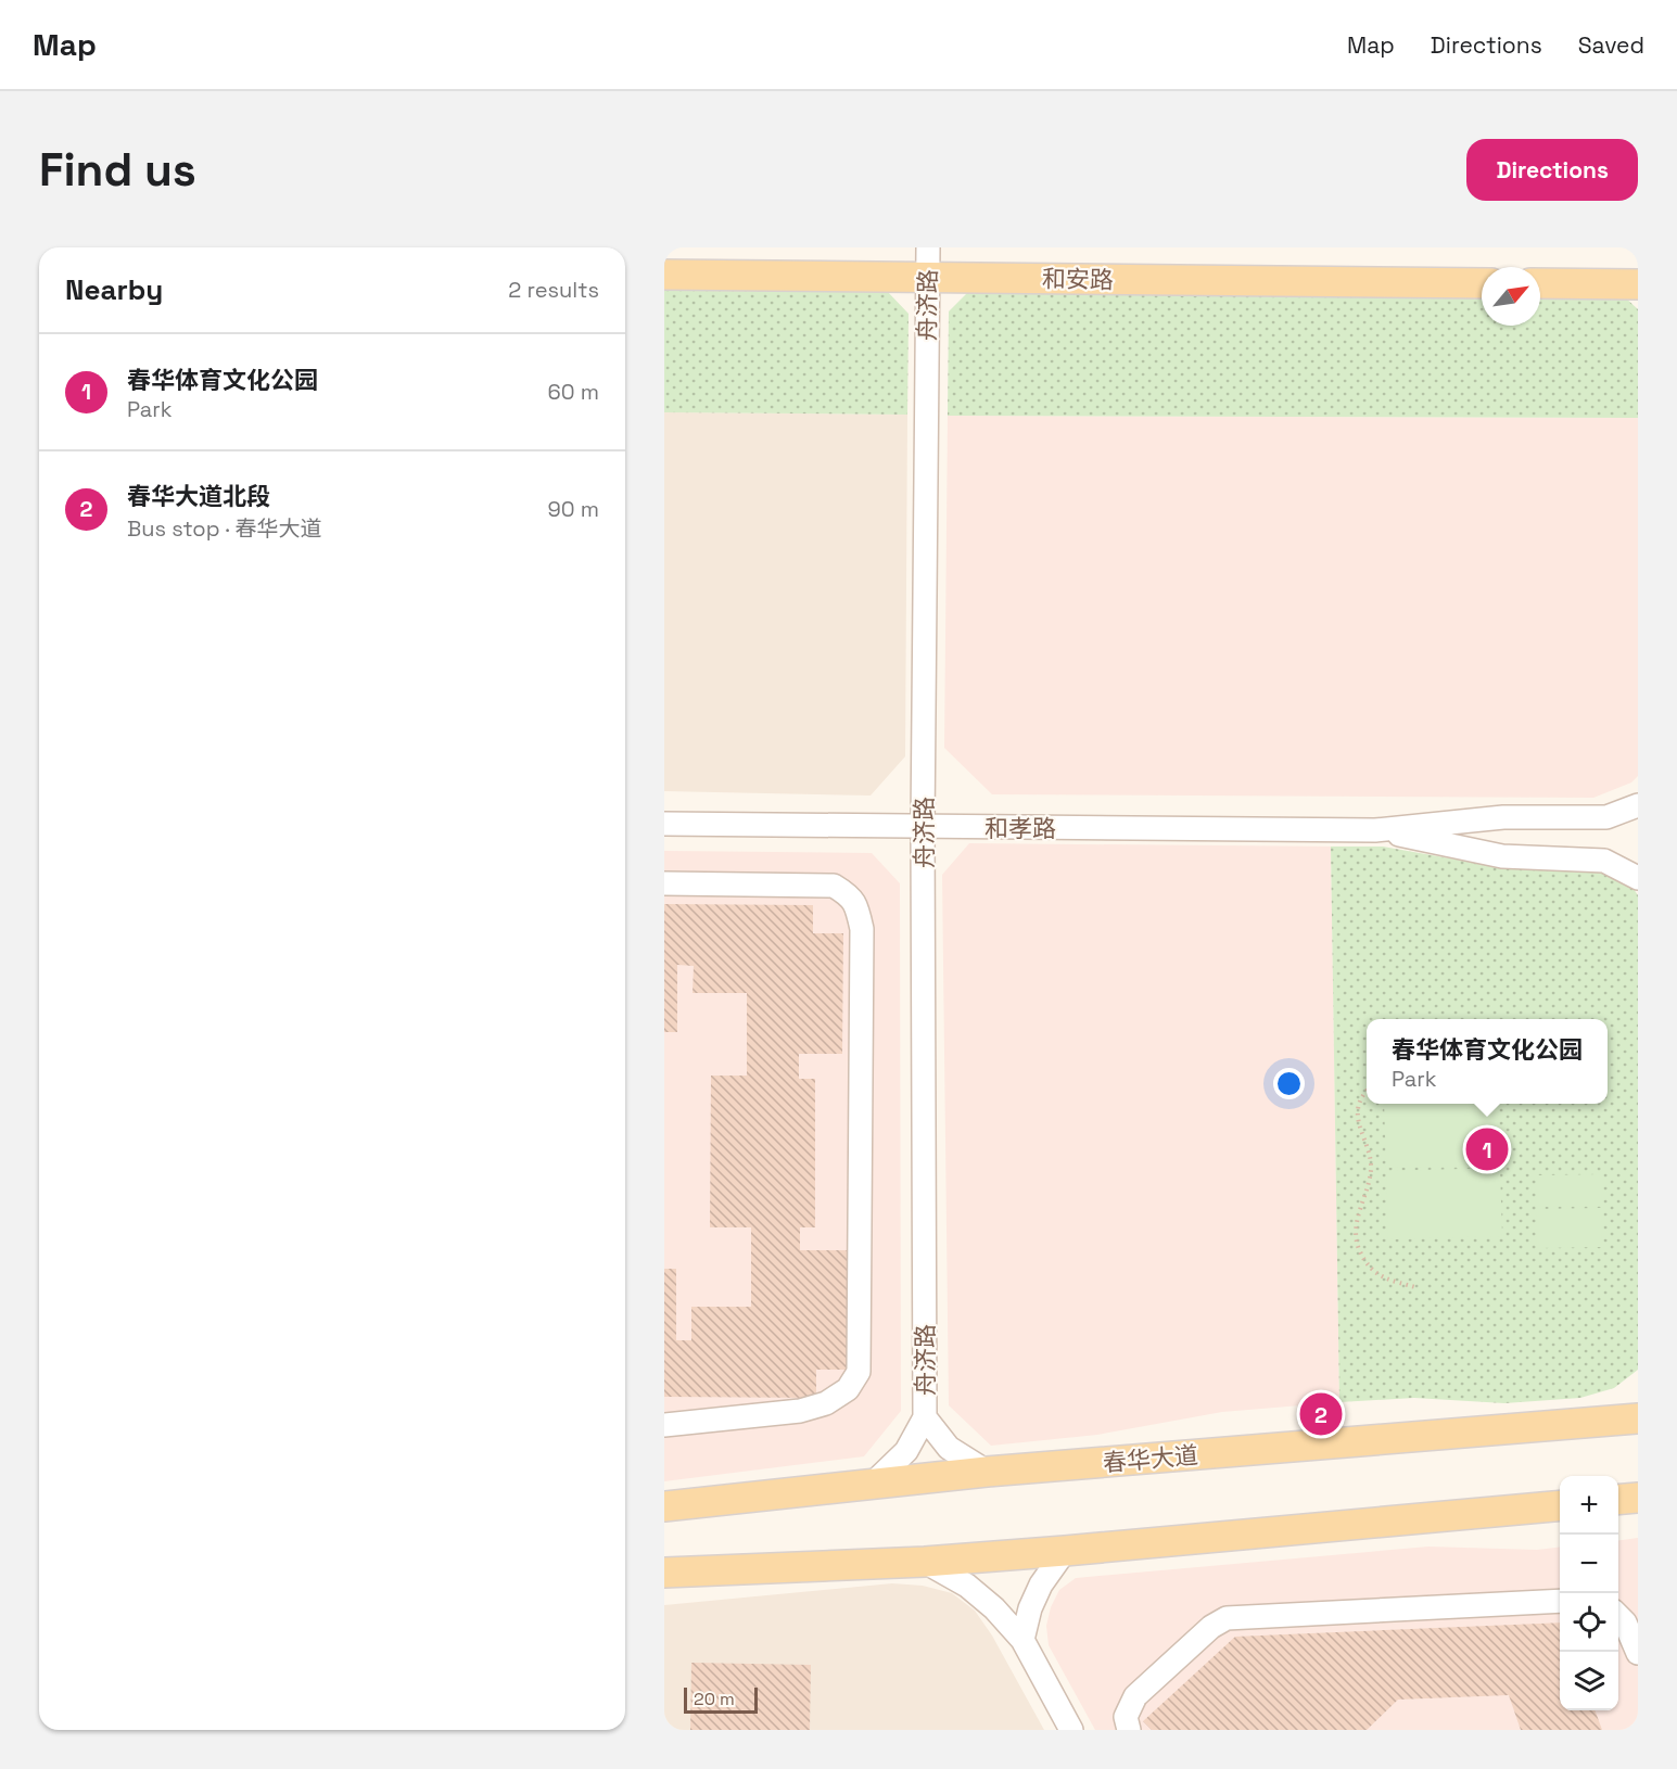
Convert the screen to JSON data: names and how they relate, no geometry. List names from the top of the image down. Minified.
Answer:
{"streets":{"main road":["和安路","春华大道"],"street":["舟济路","和孝路"]},"crossings":[["和安路","舟济路"],["舟济路","和孝路"]],"scale_bar":"20 m","north":"top right","page":{"header":"Map","nav":["Map","Directions","Saved"],"buttons":"Directions","title":"Find us","heading":["Nearby","2 results"],"list":[{"mark":"1","name":"春华体育文化公园","note":"Park","value":"60 m"},{"mark":"2","name":"春华大道北段","note":"Bus stop · 春华大道","value":"90 m"}],"popup":["春华体育文化公园","Park"],"pins":["1","2"],"map_buttons":["+","−"],"scale":"20 m"}}
